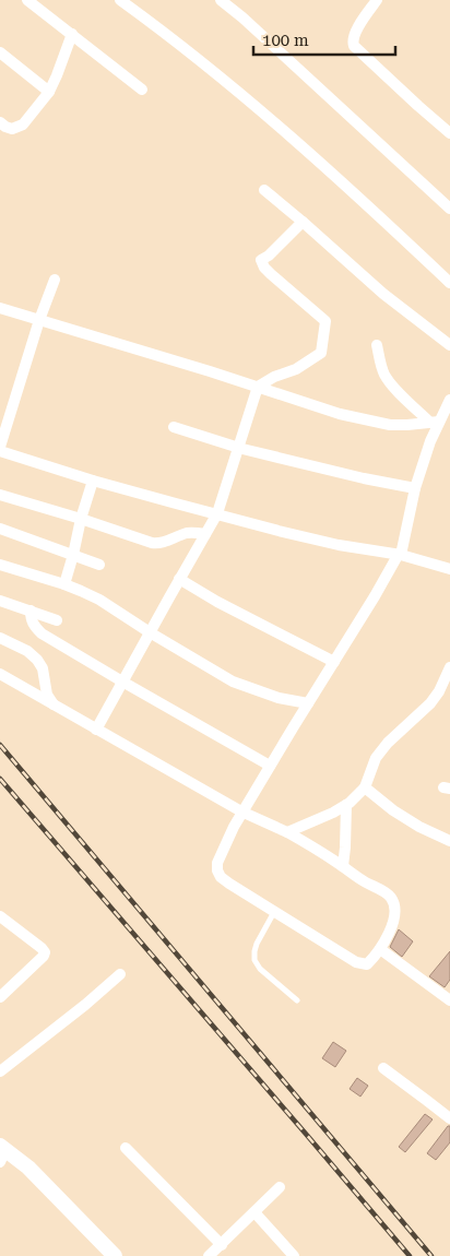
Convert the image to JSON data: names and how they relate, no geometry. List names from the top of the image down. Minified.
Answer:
{"scale_bar":"100 m"}
